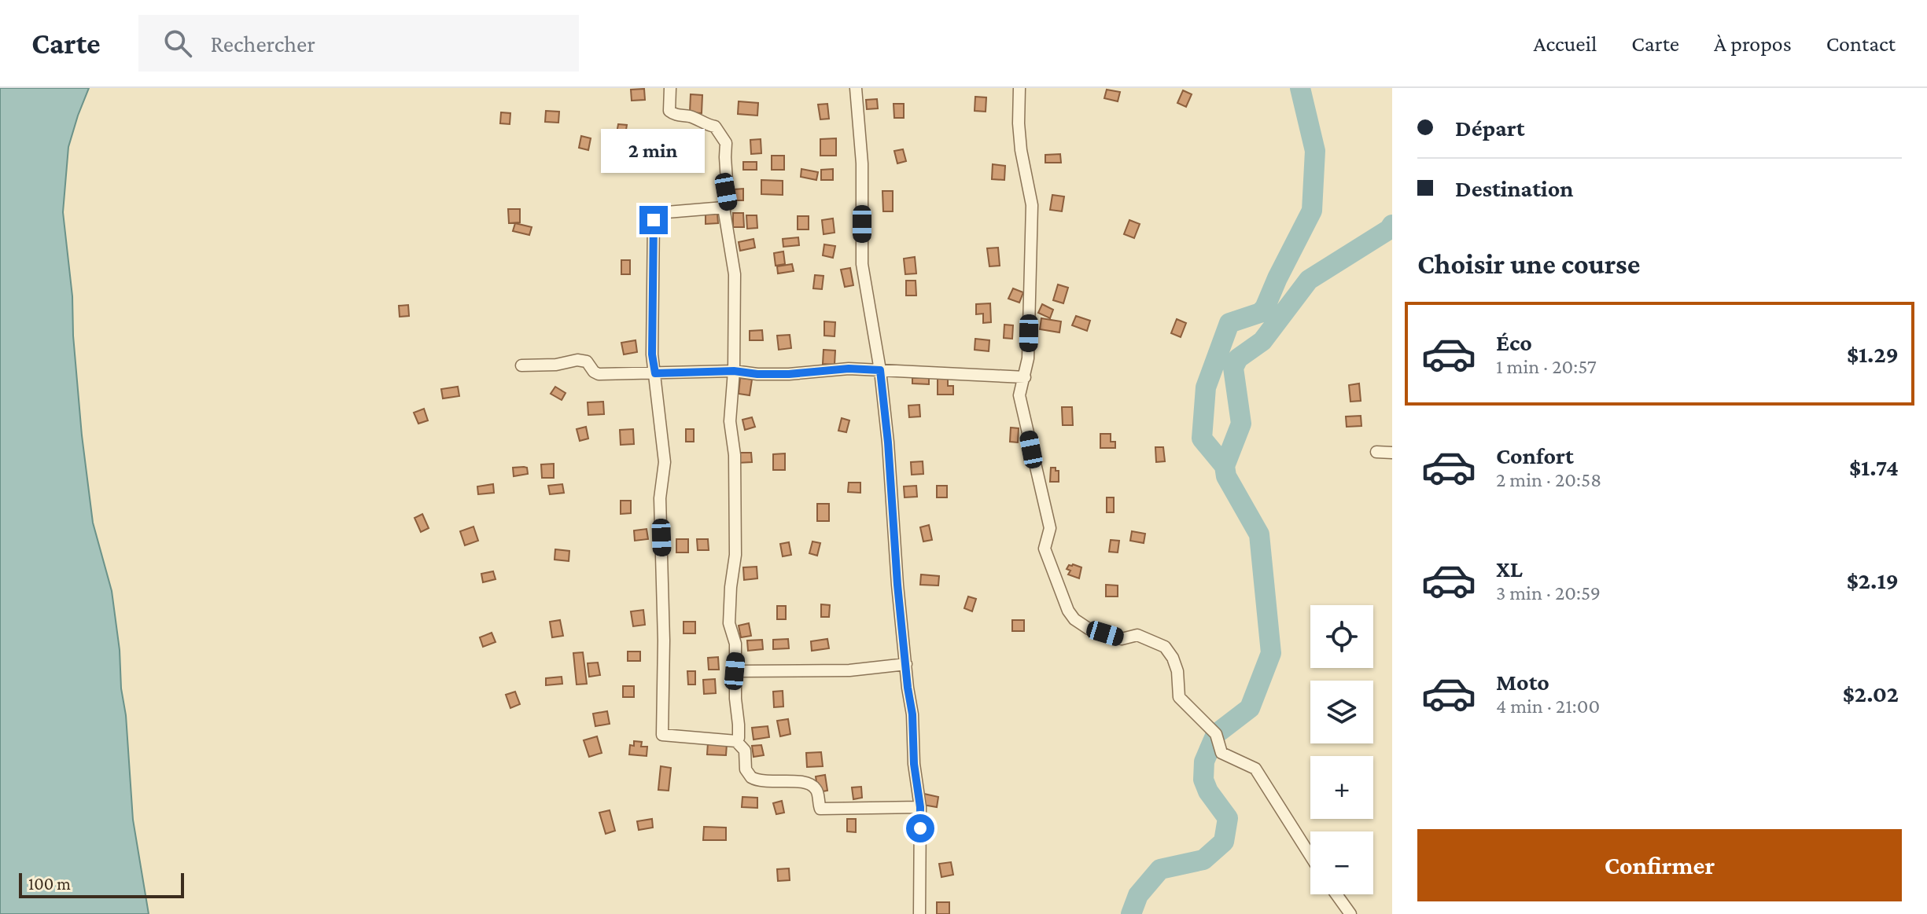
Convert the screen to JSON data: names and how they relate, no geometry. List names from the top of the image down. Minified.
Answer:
{"scale_bar":"100 m","page":{"header":"Carte","search":"Rechercher","nav":["Accueil","Carte","À propos","Contact"],"banner":["Départ","Destination"],"bubble":"2 min","heading":"Choisir une course","list":[{"name":"Éco","note":"1 min · 20:57","value":"$1.29"},{"name":"Confort","note":"2 min · 20:58","value":"$1.74"},{"name":"XL","note":"3 min · 20:59","value":"$2.19"},{"name":"Moto","note":"4 min · 21:00","value":"$2.02"}],"map_buttons":["+","−"],"buttons":"Confirmer","scale":"100 m"}}
